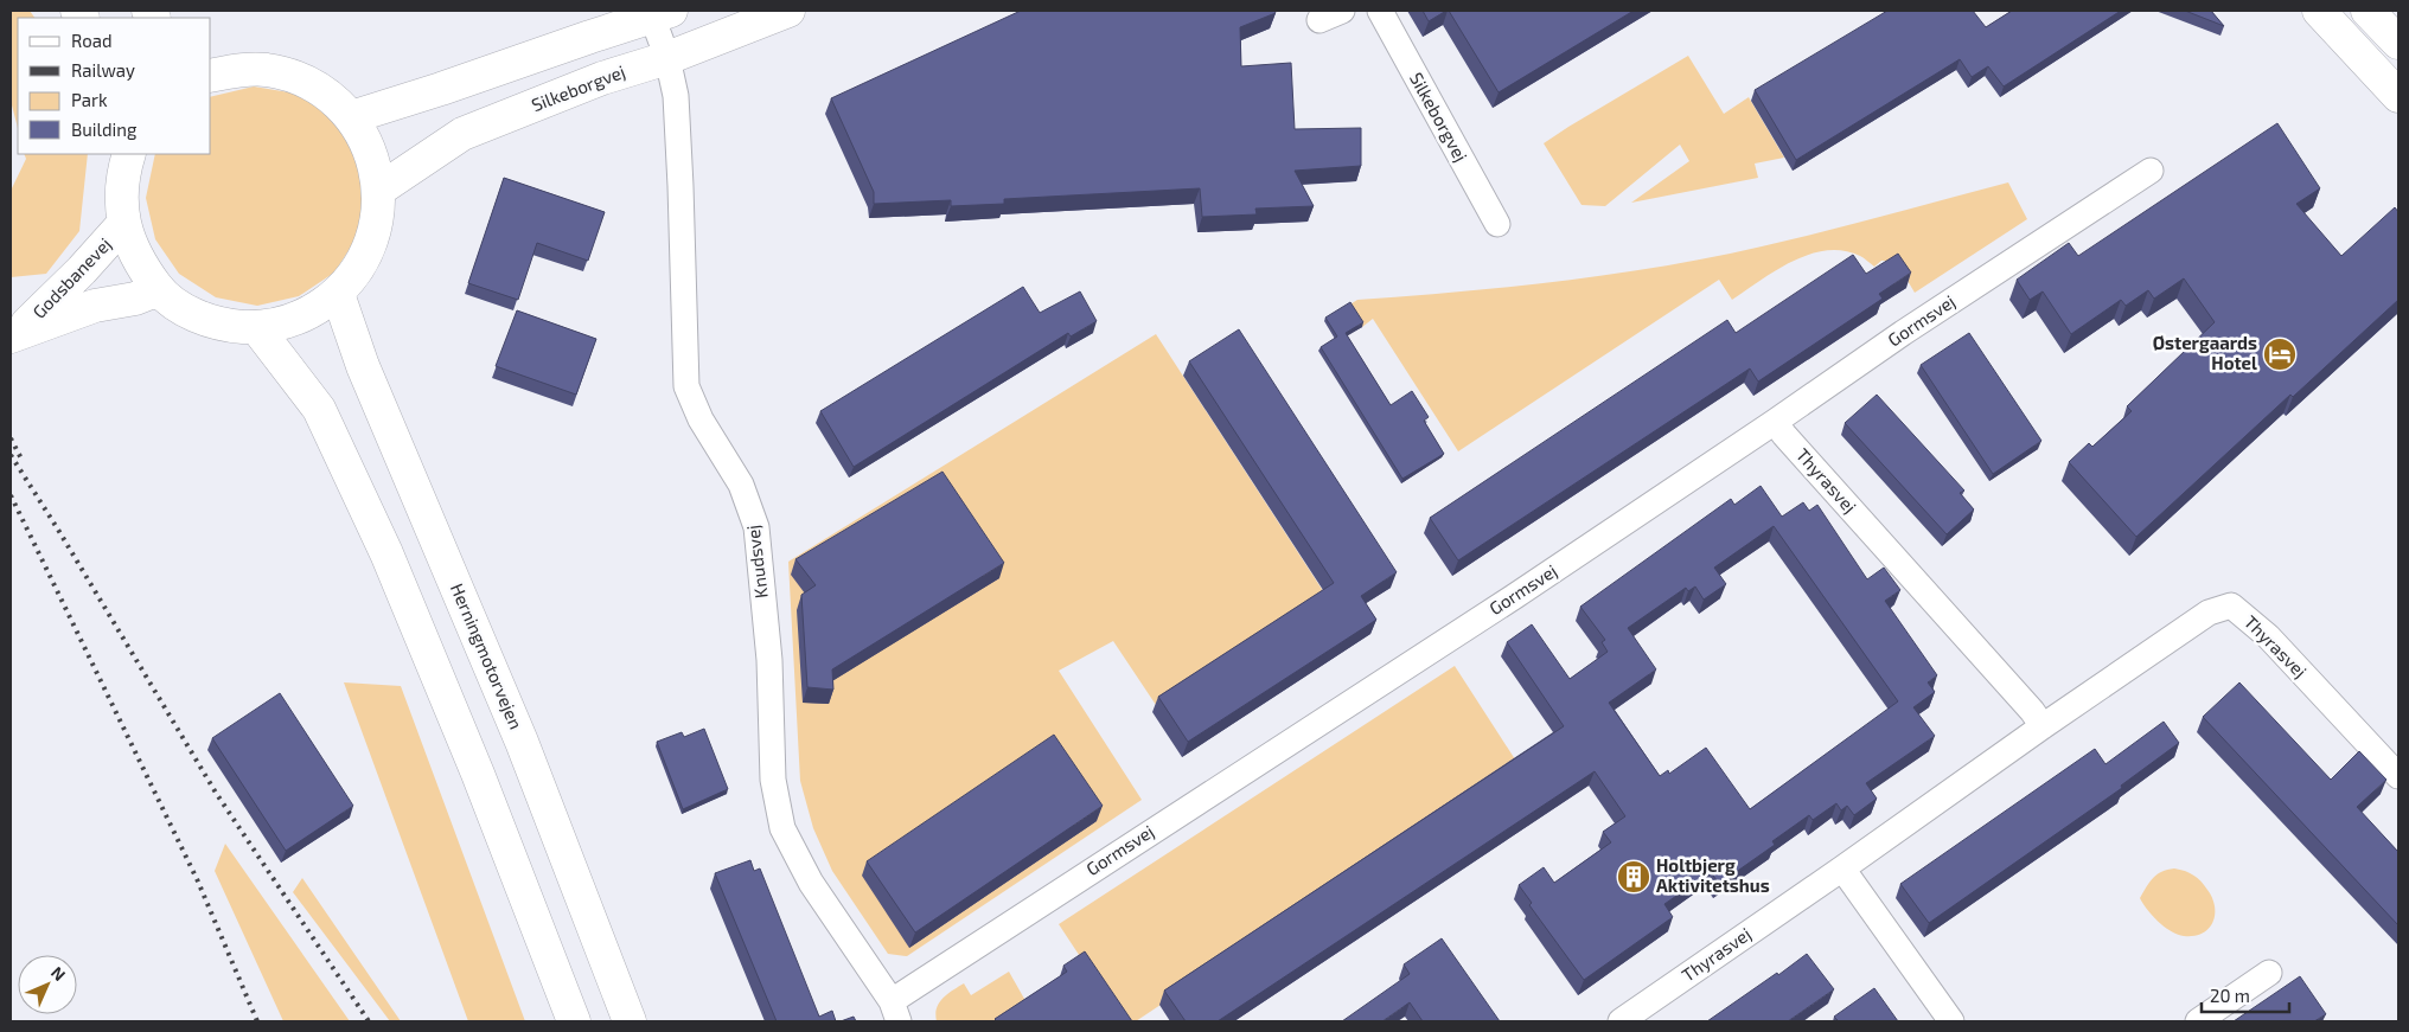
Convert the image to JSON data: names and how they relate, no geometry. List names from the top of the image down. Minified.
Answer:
{"streets":{"main road":["Silkeborgvej","Godsbanevej","Herningmotorvejen"],"street":["Gormsvej","Thyrasvej","Knudsvej"]},"crossings":[["Silkeborgvej","Knudsvej"],["Gormsvej","Thyrasvej"],["Gormsvej","Knudsvej"]],"places":{"hotel":["Østergaards Hotel"],"building":["Holtbjerg Aktivitetshus"]},"legend":["Road","Railway","Park","Building"],"scale_bar":"20 m","north":"top right"}
